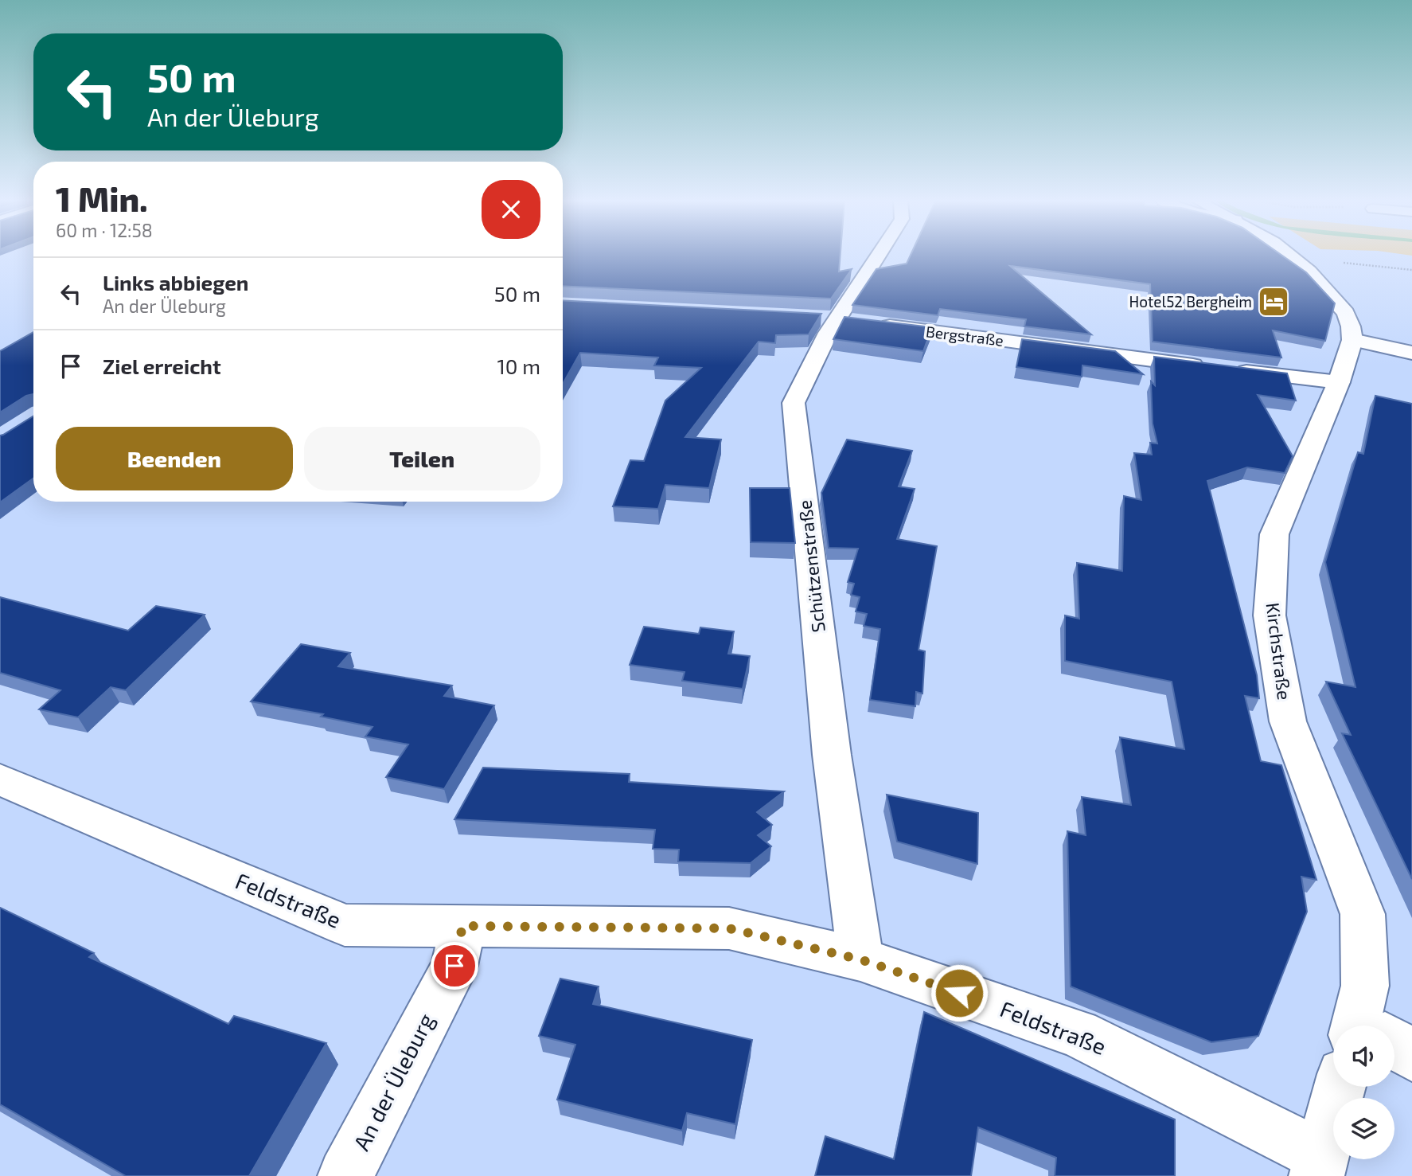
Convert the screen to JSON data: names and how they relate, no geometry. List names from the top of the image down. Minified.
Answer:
{"streets":{"street":["Bergstraße","Schützenstraße","Kirchstraße","Feldstraße","An der Üleburg"]},"crossings":[["Bergstraße","Schützenstraße"],["Bergstraße","Kirchstraße"],["Schützenstraße","Feldstraße"],["Feldstraße","An der Üleburg"]],"places":{"hotel":["Hotel52 Bergheim"]},"page":{"turn":["50 m","An der Üleburg"],"heading":["1 Min.","60 m · 12:58"],"list":[{"name":"Links abbiegen","note":"An der Üleburg","value":"50 m"},{"name":"Ziel erreicht","value":"10 m"}],"buttons":["Beenden","Teilen"]}}
